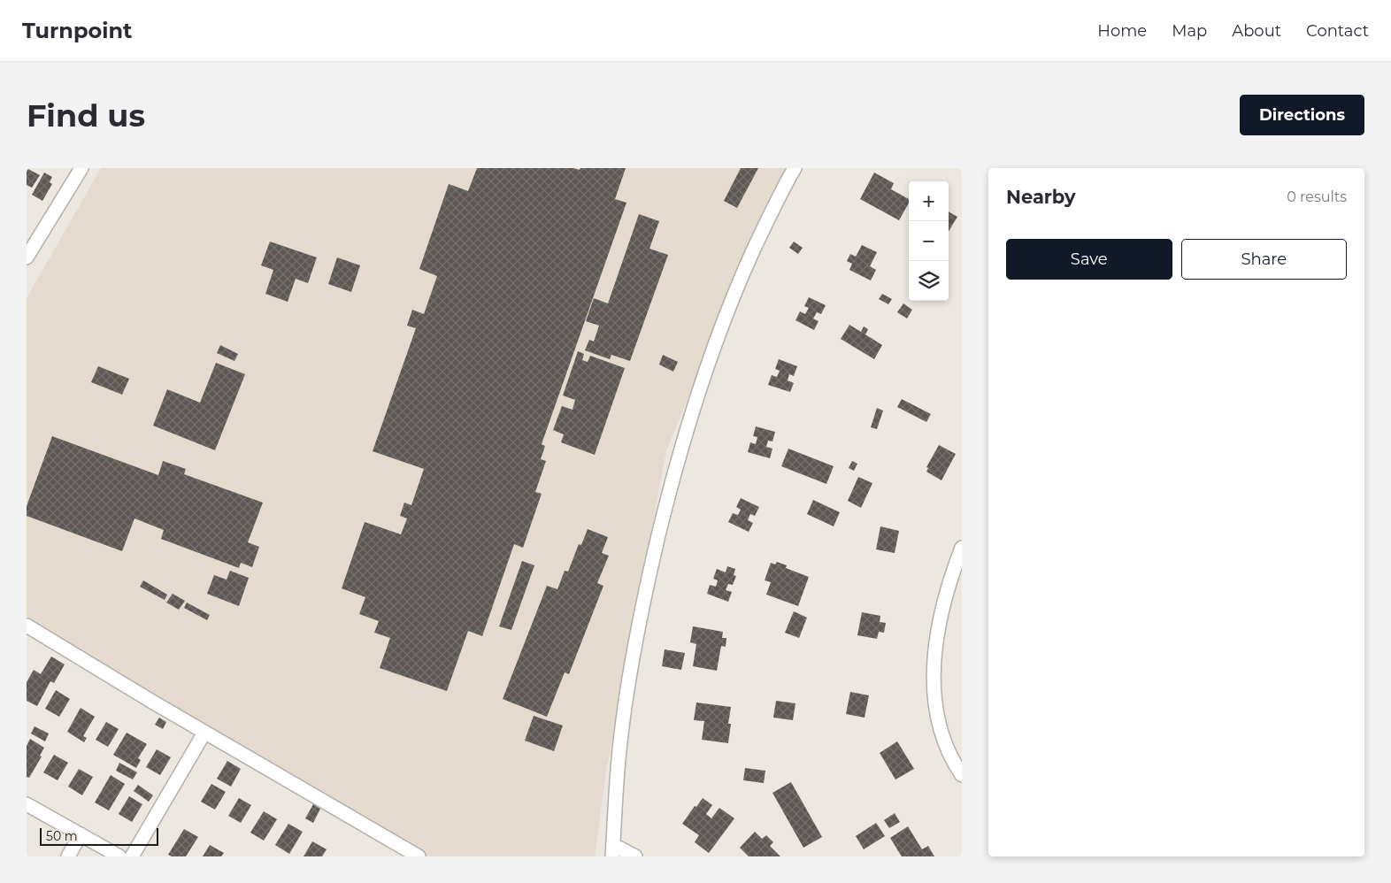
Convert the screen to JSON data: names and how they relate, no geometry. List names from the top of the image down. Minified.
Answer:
{"scale_bar":"50 m","page":{"header":"Turnpoint","nav":["Home","Map","About","Contact"],"buttons":["Directions",["Save","Share"]],"title":"Find us","heading":["Nearby","0 results"],"map_buttons":["+","−"],"scale":"50 m"}}
